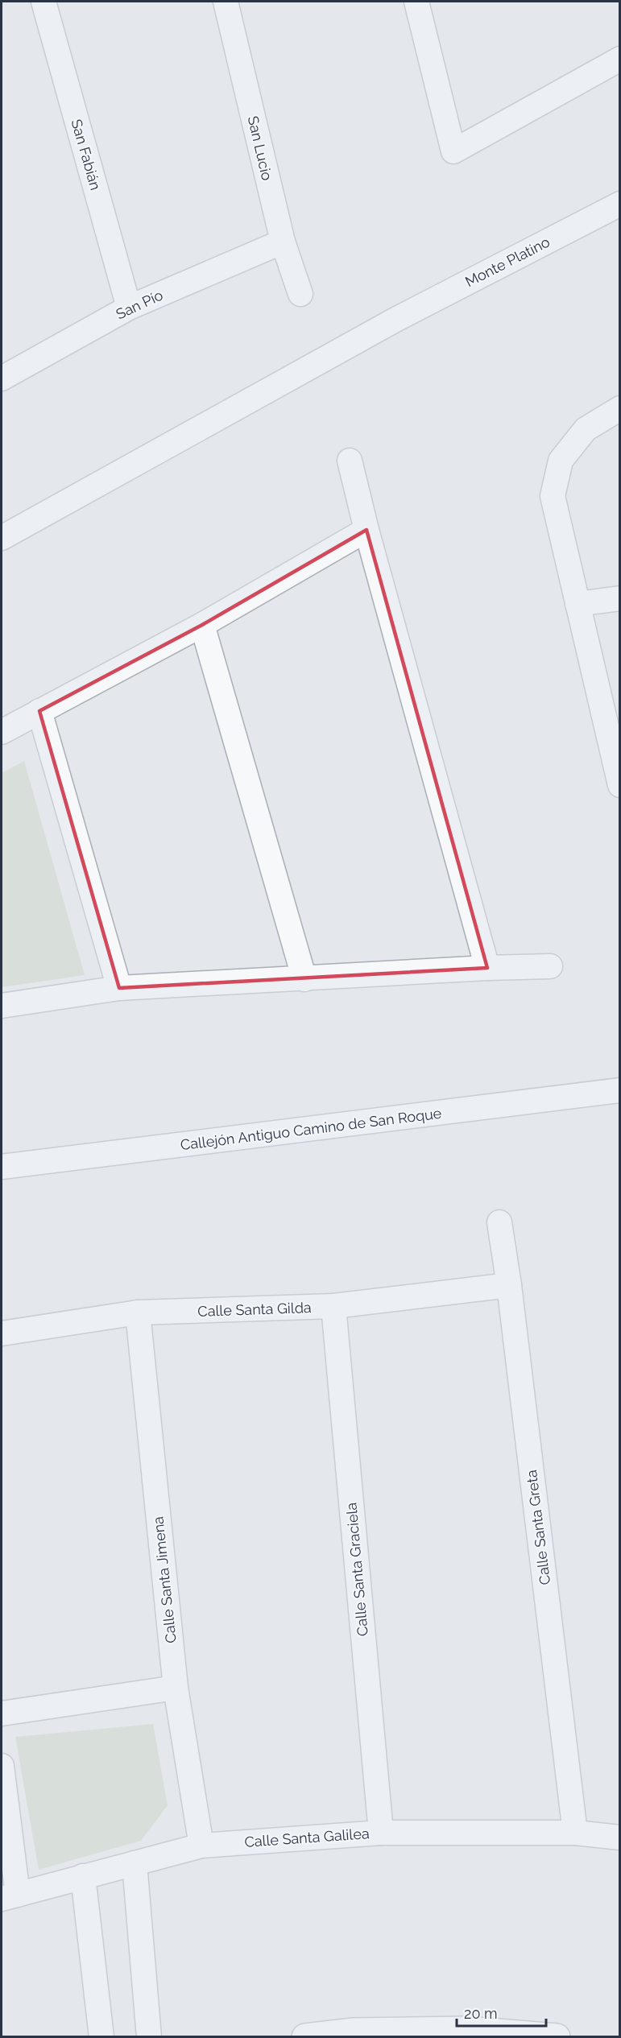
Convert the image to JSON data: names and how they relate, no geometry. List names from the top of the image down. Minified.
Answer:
{"streets":{"street":["San Lucio","San Fabián","Monte Platino","San Pío","Callejón Antiguo Camino de San Roque","Calle Santa Gilda","Calle Santa Greta","Calle Santa Graciela","Calle Santa Jimena","Calle Santa Galilea"]},"crossings":[["San Lucio","San Pío"],["San Fabián","San Pío"],["Calle Santa Gilda","Calle Santa Greta"],["Calle Santa Gilda","Calle Santa Graciela"],["Calle Santa Gilda","Calle Santa Jimena"],["Calle Santa Greta","Calle Santa Galilea"],["Calle Santa Graciela","Calle Santa Galilea"],["Calle Santa Jimena","Calle Santa Galilea"]],"scale_bar":"20 m"}
